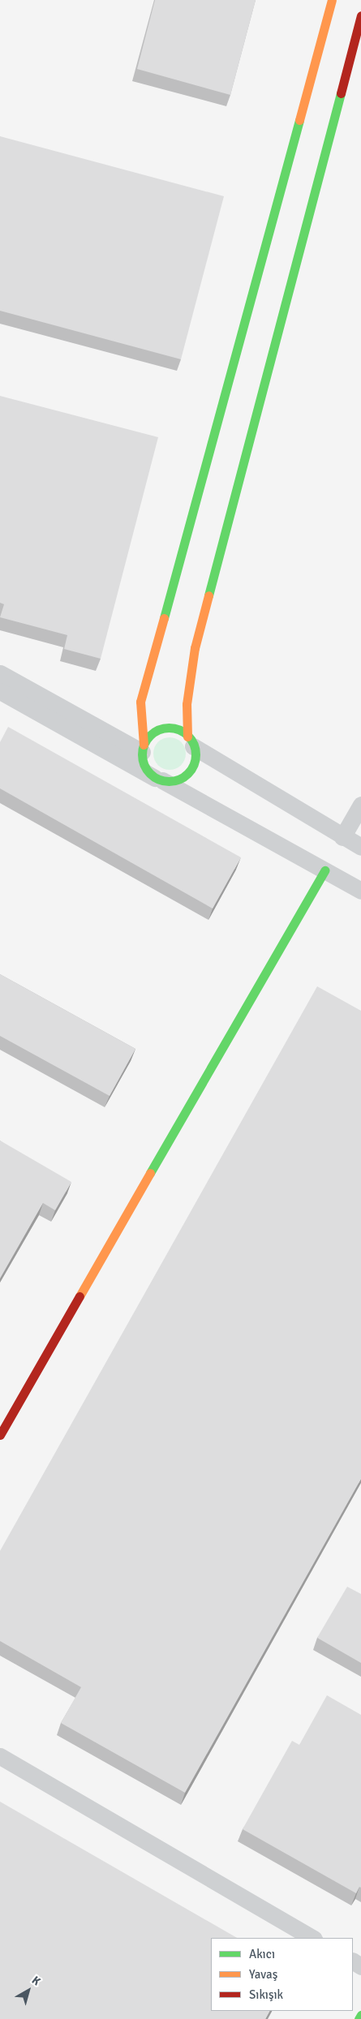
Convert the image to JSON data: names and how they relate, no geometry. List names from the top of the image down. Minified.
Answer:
{"legend":["Akıcı","Yavaş","Sıkışık"],"north":"top right"}
